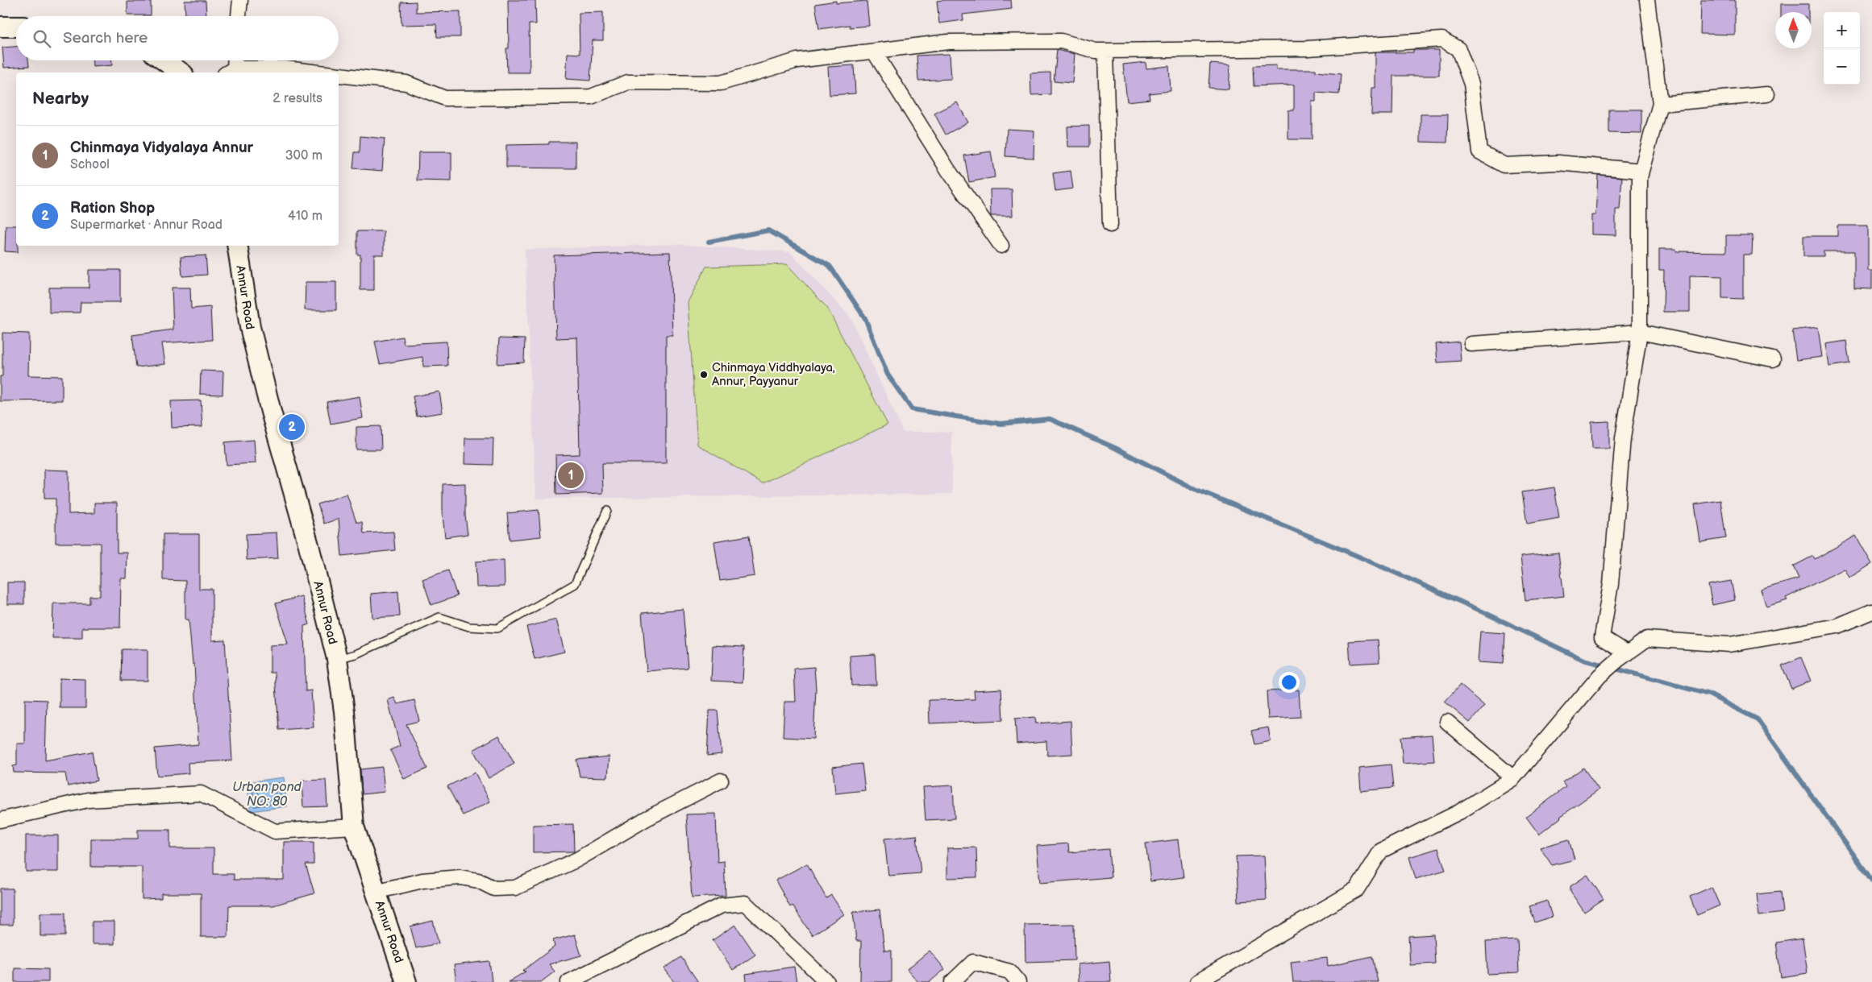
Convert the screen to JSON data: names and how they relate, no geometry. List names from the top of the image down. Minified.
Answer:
{"streets":{"main road":["Annur Road"]},"water":["Urban pond NO: 80"],"places":["Chinmaya Viddhyalaya, Annur, Payyanur"],"north":"top","page":{"map_buttons":["+","−"],"search":"Search here","heading":["Nearby","2 results"],"list":[{"mark":"1","name":"Chinmaya Vidyalaya Annur","note":"School","value":"300 m"},{"mark":"2","name":"Ration Shop","note":"Supermarket · Annur Road","value":"410 m"}],"pins":["2","1"]}}
